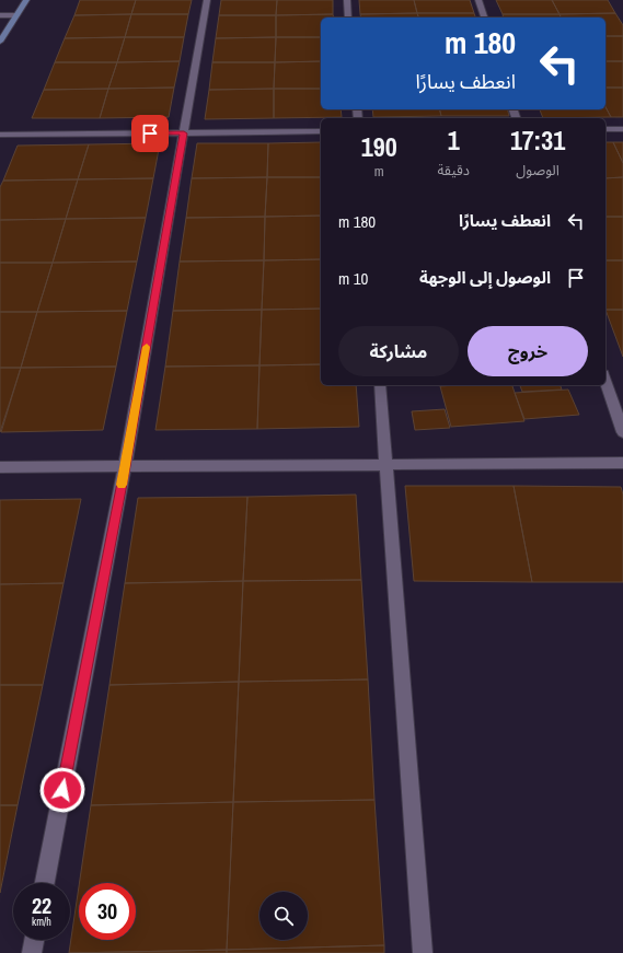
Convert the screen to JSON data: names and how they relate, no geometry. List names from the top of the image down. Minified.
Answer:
{"page":{"turn":["180 m","انعطف يسارًا"],"eta":["17:31","الوصول","1","دقيقة","190","m"],"list":[{"name":"انعطف يسارًا","value":"180 m"},{"name":"الوصول إلى الوجهة","value":"10 m"}],"buttons":["خروج","مشاركة"],"speed":"22 km/h","limit":"30"}}
